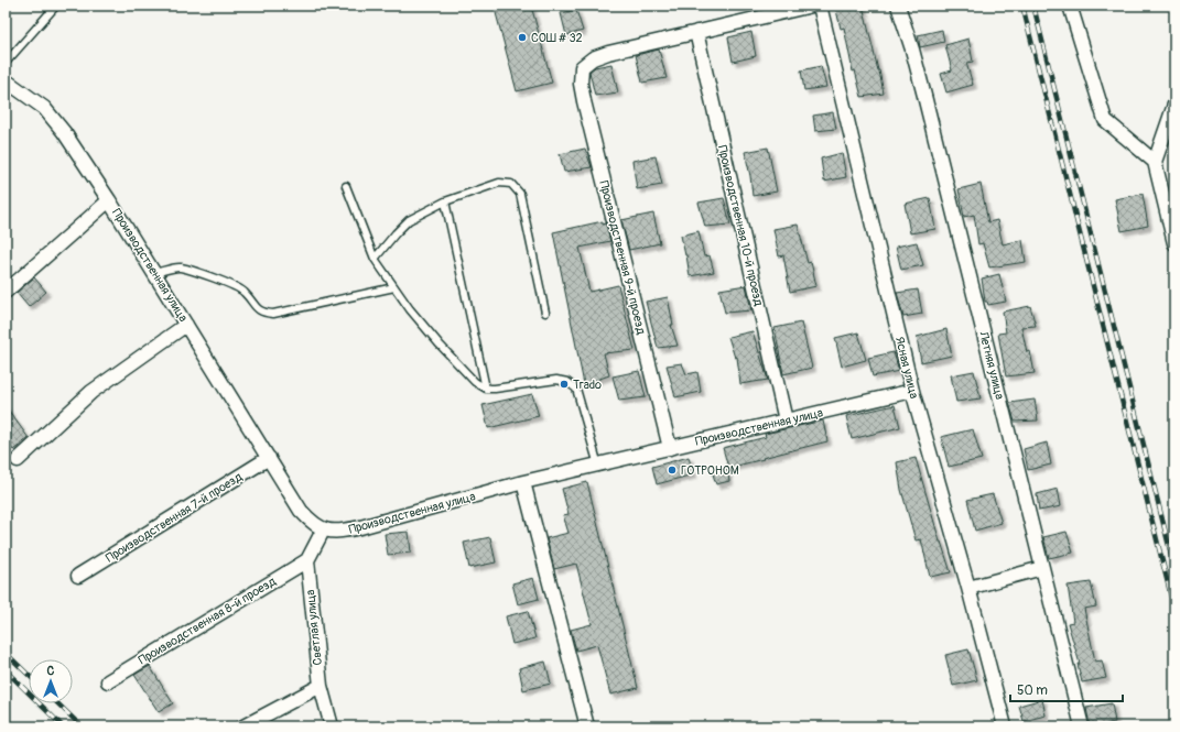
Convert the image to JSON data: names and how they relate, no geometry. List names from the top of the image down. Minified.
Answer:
{"streets":{"street":["Производственная 10-й проезд","Производственная 9-й проезд","Производственная улица","Летняя улица","Ясная улица","Производственная 7-й проезд","Производственная 8-й проезд","Светлая улица"]},"crossings":[["Производственная 10-й проезд","Производственная 9-й проезд"],["Производственная 10-й проезд","Производственная улица"],["Производственная 9-й проезд","Производственная улица"],["Производственная улица","Ясная улица"],["Производственная улица","Производственная 7-й проезд"],["Производственная 8-й проезд","Светлая улица"]],"places":["СОШ # 32","Trado","ГОТРОНОМ"],"scale_bar":"50 m","north":"top"}
